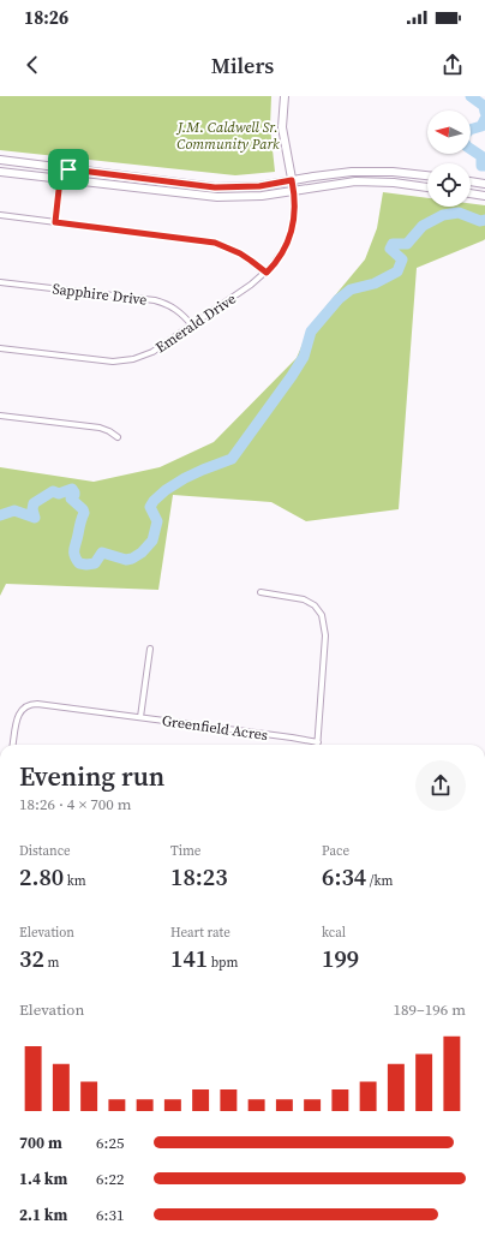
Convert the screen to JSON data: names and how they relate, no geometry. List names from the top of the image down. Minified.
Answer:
{"streets":{"street":["Sapphire Drive","Emerald Drive","Greenfield Acres"]},"crossings":[["Sapphire Drive","Emerald Drive"]],"parks":["J.M. Caldwell Sr. Community Park"],"north":"left","page":{"status":"18:26","header":"Milers","heading":["Evening run","18:26 · 4 × 700 m"],"stats":[["Distance","2.80 km"],["Time","18:23"],["Pace","6:34 /km"],["Elevation","32 m"],["Heart rate","141 bpm"],["kcal","199"]],"chart":["Elevation","189–196 m"],"list":[{"name":"700 m","note":"6:25"},{"name":"1.4 km","note":"6:22"},{"name":"2.1 km","note":"6:31"}]}}
